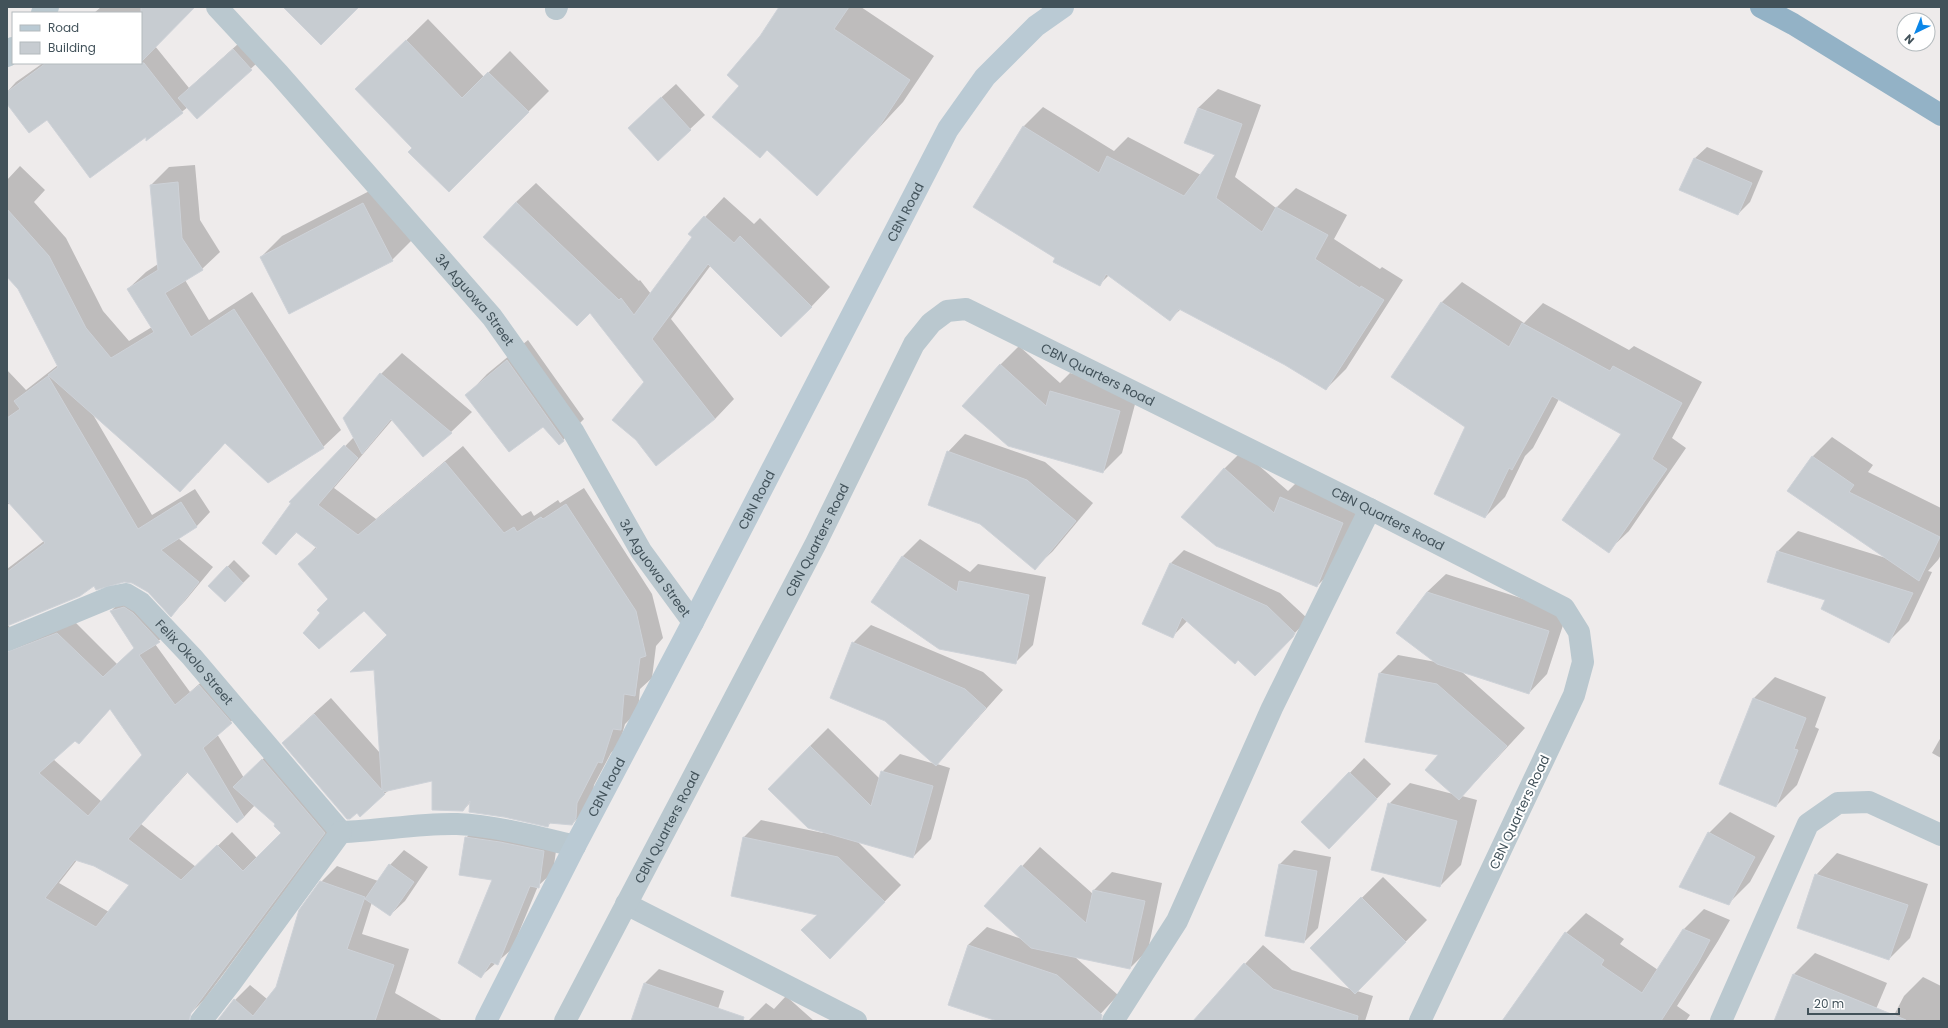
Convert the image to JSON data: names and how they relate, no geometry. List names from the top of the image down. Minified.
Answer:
{"streets":{"main road":["CBN Road"],"street":["3A Aguowa Street","CBN Quarters Road","Felix Okolo Street"]},"crossings":[["CBN Road","3A Aguowa Street"]],"legend":["Road","Building"],"scale_bar":"20 m","north":"bottom left"}
